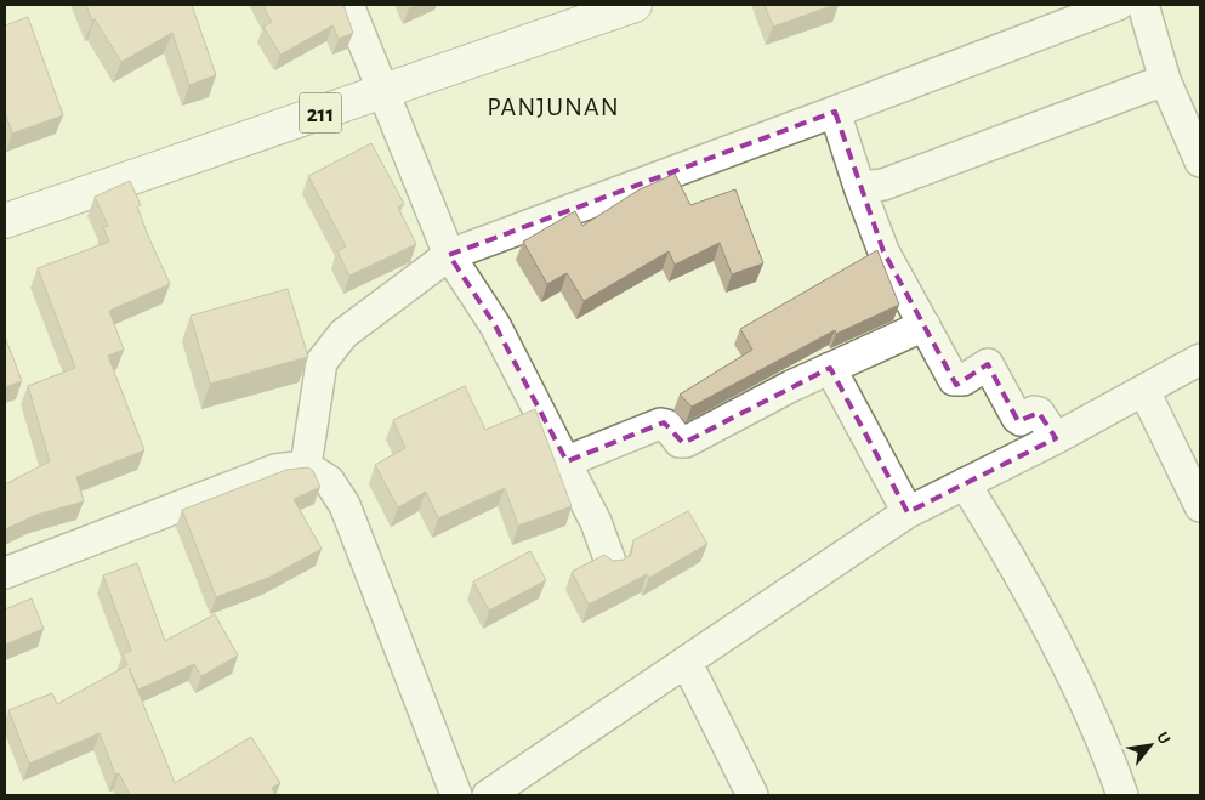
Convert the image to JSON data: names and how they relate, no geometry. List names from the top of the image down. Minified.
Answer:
{"streets":{"main road":["211"]},"districts":["PANJUNAN"],"north":"top right"}
